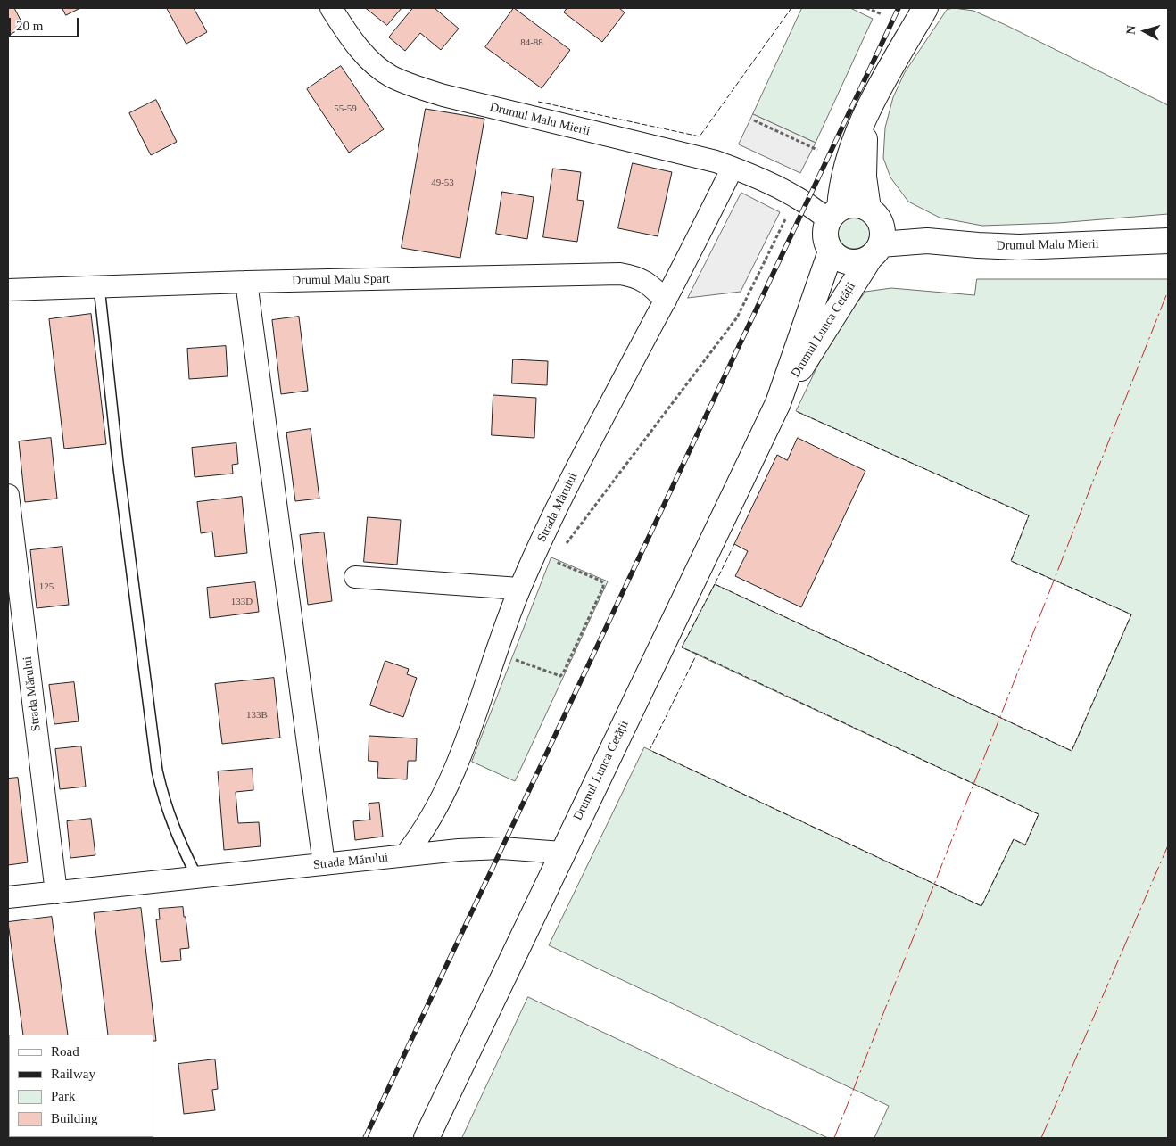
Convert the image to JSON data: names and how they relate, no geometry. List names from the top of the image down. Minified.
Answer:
{"streets":{"street":["Drumul Malu Mierii","Drumul Malu Spart","Drumul Lunca Cetății","Strada Mărului"]},"crossings":[["Drumul Malu Mierii","Drumul Lunca Cetății"],["Drumul Malu Mierii","Strada Mărului"],["Drumul Malu Spart","Strada Mărului"],["Drumul Lunca Cetății","Strada Mărului"]],"house_numbers":["84-88","55-59","49-53","125","133D","133B"],"legend":["Road","Railway","Park","Building"],"scale_bar":"20 m","north":"left"}
